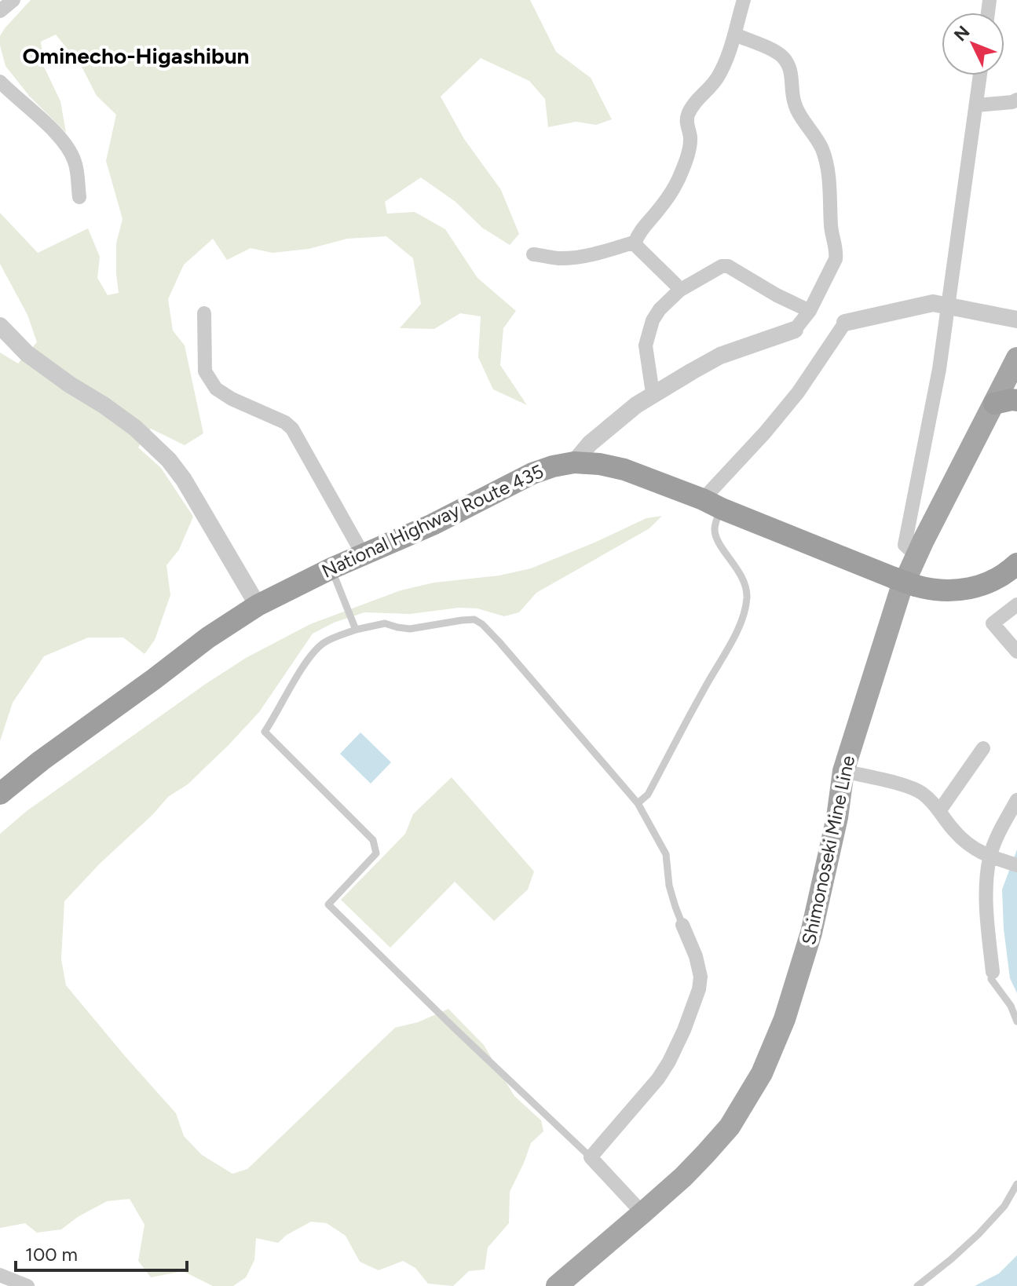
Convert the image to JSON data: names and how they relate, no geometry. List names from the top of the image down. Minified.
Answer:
{"streets":{"highway":["National Highway Route 435"],"main road":["Shimonoseki Mine Line"]},"districts":["Ominecho-Higashibun"],"scale_bar":"100 m","north":"top left"}
